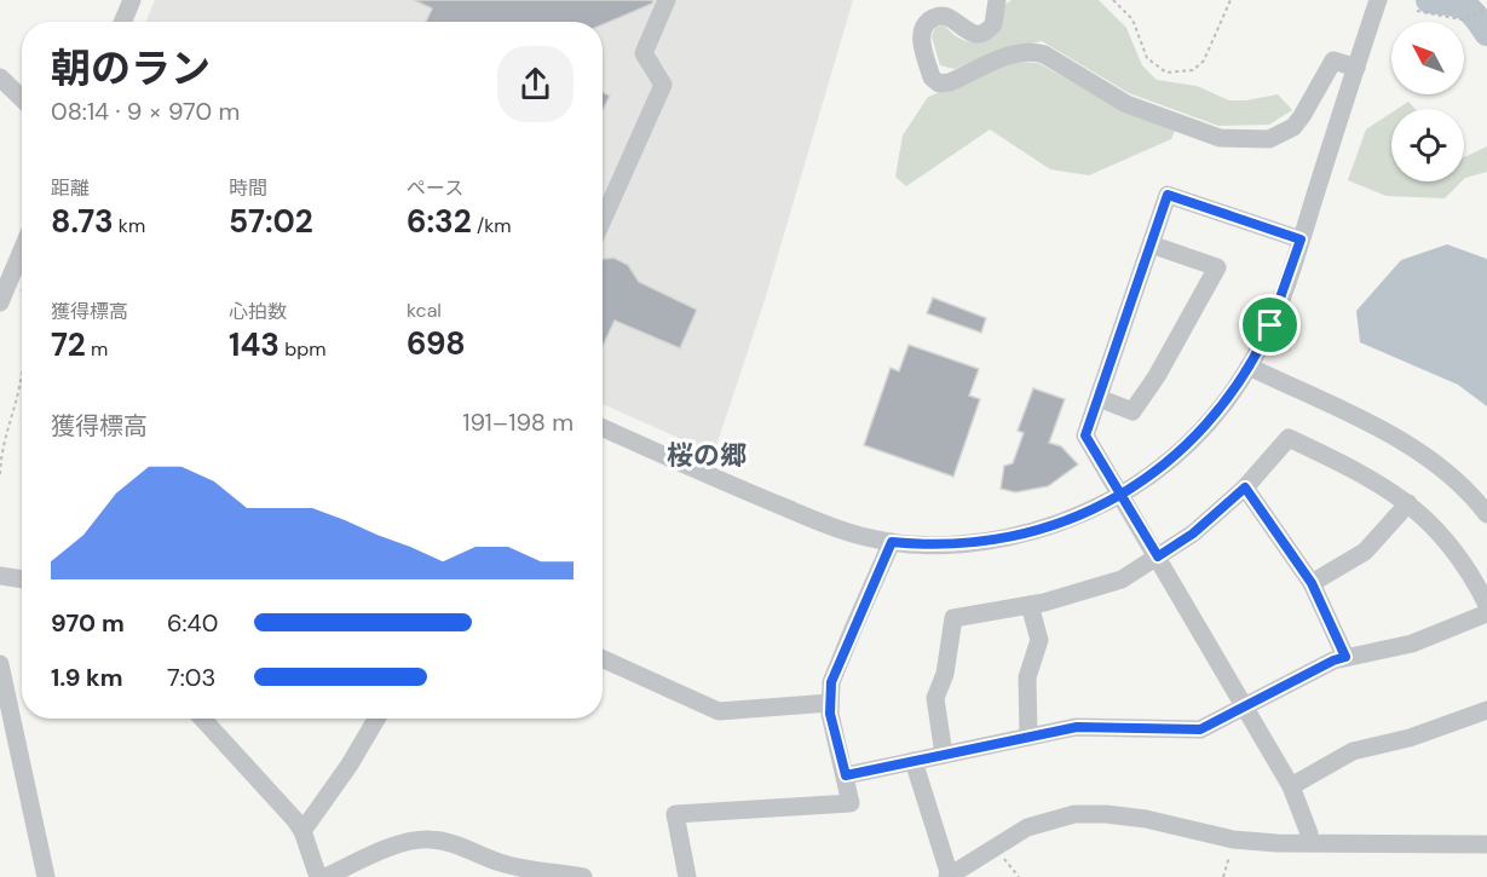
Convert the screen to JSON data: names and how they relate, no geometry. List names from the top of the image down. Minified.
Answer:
{"districts":["桜の郷"],"north":"top left","page":{"heading":["朝のラン","08:14 · 9 × 970 m"],"stats":[["距離","8.73 km"],["時間","57:02"],["ペース","6:32 /km"],["獲得標高","72 m"],["心拍数","143 bpm"],["kcal","698"]],"chart":["獲得標高","191–198 m"],"list":[{"name":"970 m","note":"6:40"},{"name":"1.9 km","note":"7:03"}]}}
